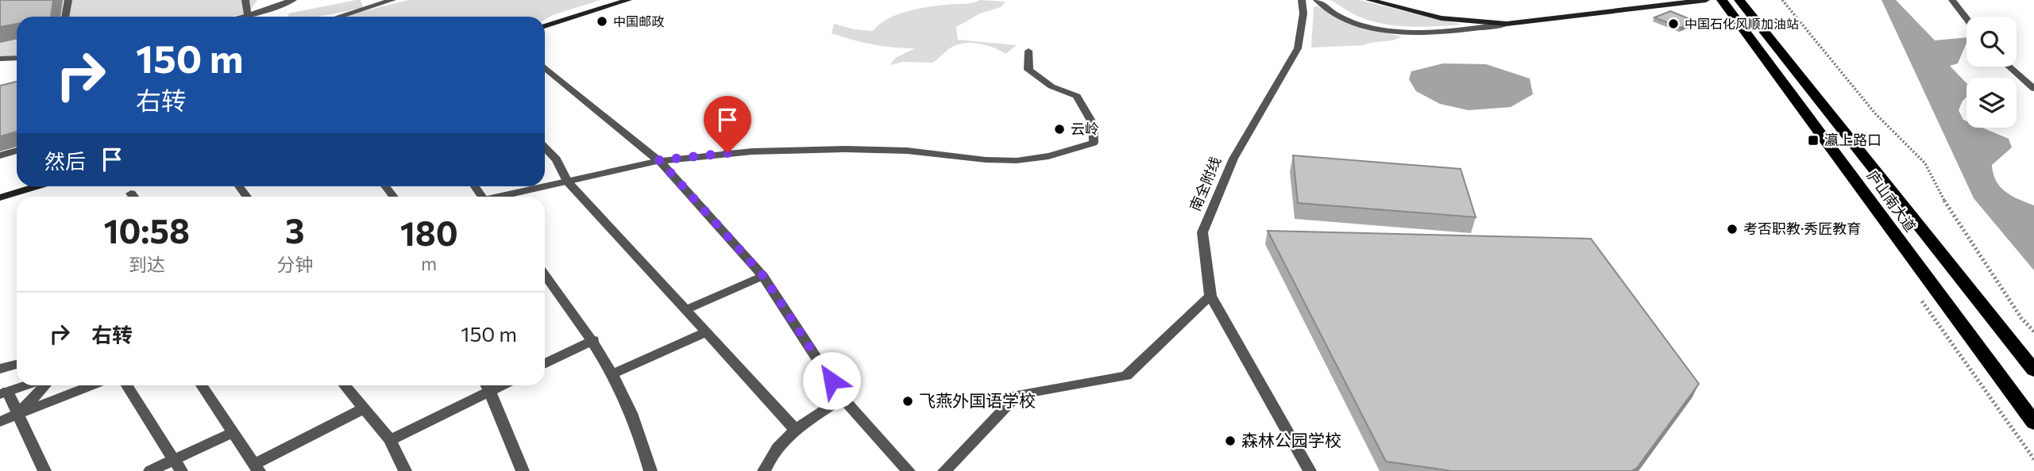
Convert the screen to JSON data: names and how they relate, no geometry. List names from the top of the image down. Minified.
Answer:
{"streets":{"highway":["庐山南大道"],"street":["南全附线"]},"places":{"other":["中国邮政","中国石化风顺加油站","云岭","考否职教·秀匠教育","飞燕外国语学校","森林公园学校"],"transit":["瀛上路口"]},"page":{"turn":["150 m","右转"],"then":"然后","eta":["10:58","到达","3","分钟","180","m"],"list":[{"name":"右转","value":"150 m"}]}}
